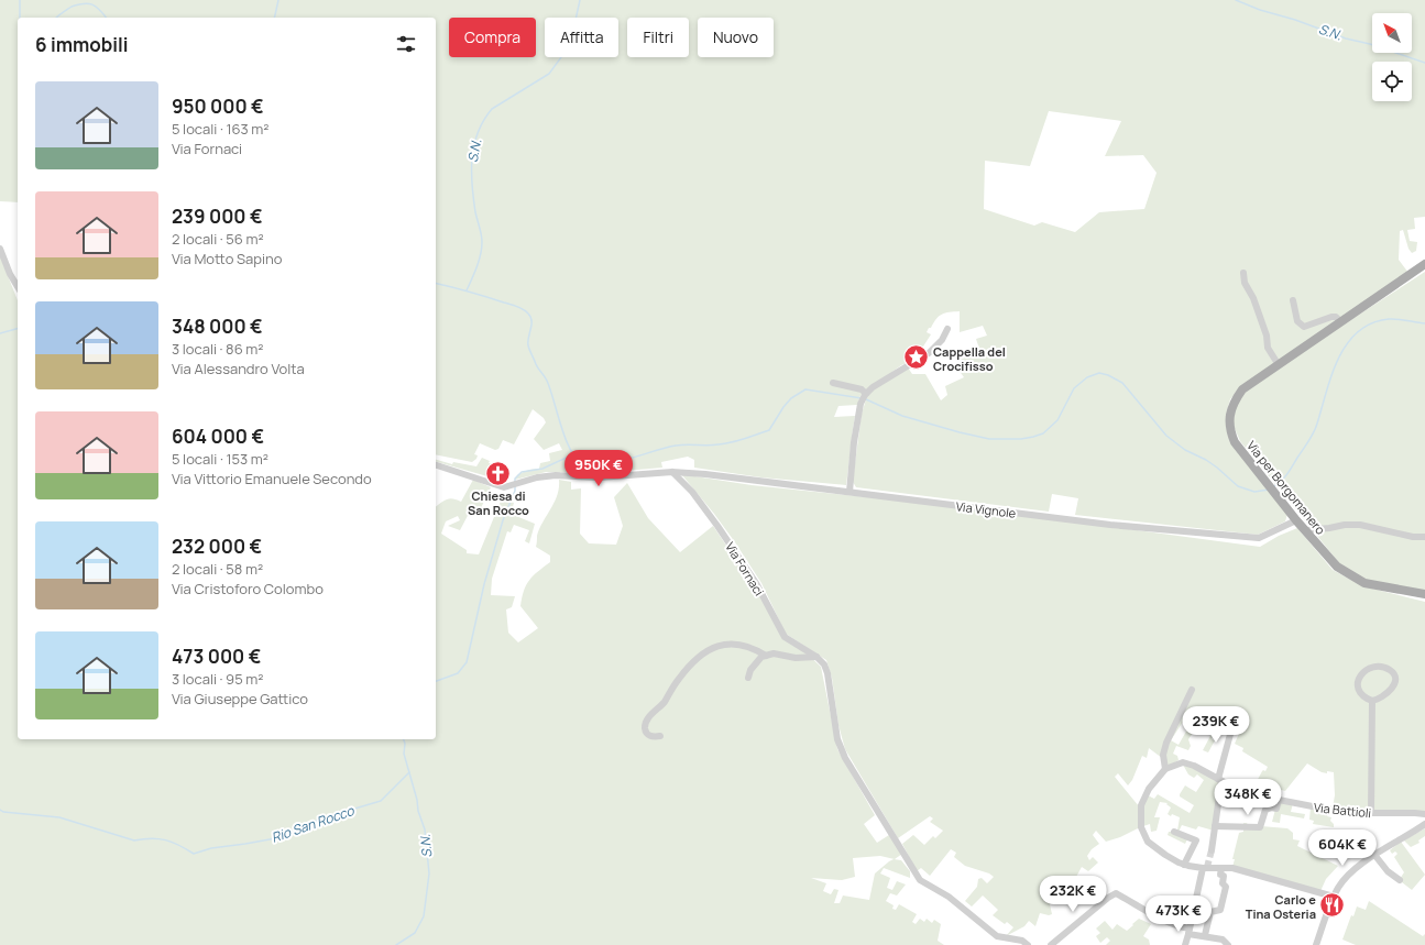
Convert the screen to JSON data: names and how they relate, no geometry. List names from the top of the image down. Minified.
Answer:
{"streets":{"main road":["Via per Borgomanero"],"street":["Via Vignole","Via Fornaci","Via Battioli"]},"crossings":[["Via per Borgomanero","Via Vignole"],["Via Vignole","Via Fornaci"]],"water":["S.N.","Rio San Rocco"],"places":{"place":["Cappella del Crocifisso"],"church":["Chiesa di San Rocco"],"restaurant":["Carlo e Tina Osteria"]},"north":"top left","page":{"chip":["Compra","Affitta","Filtri","Nuovo"],"heading":"6 immobili","list":[{"name":"950 000 €","note":"5 locali · 163 m² · Via Fornaci"},{"name":"239 000 €","note":"2 locali · 56 m² · Via Motto Sapino"},{"name":"348 000 €","note":"3 locali · 86 m² · Via Alessandro Volta"},{"name":"604 000 €","note":"5 locali · 153 m² · Via Vittorio Emanuele Secondo"},{"name":"232 000 €","note":"2 locali · 58 m² · Via Cristoforo Colombo"},{"name":"473 000 €","note":"3 locali · 95 m² · Via Giuseppe Gattico"}],"price":["950K €","239K €","348K €","604K €","232K €","473K €"]}}
